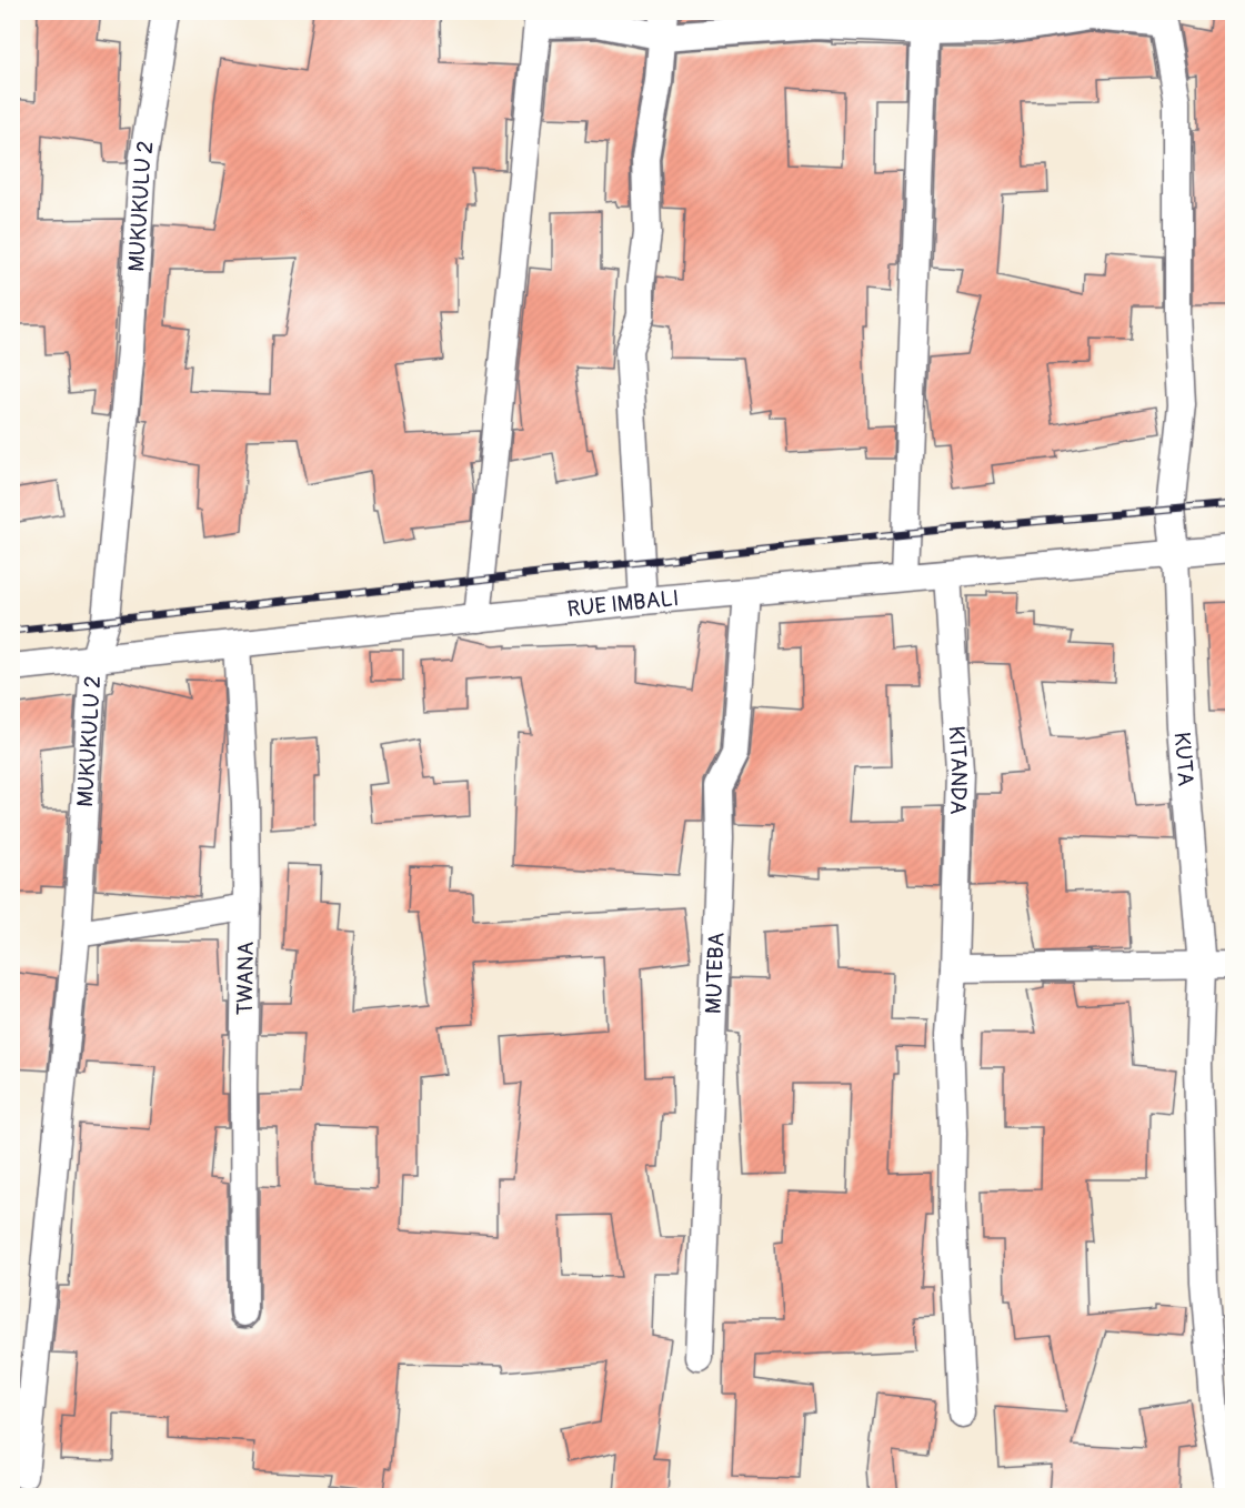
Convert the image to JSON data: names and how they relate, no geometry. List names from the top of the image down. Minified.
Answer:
{"streets":{"street":["MUKUKULU 2","RUE IMBALI","KUTA","KITANDA","MUTEBA","TWANA"]},"crossings":[["MUKUKULU 2","RUE IMBALI"],["RUE IMBALI","KUTA"],["RUE IMBALI","KITANDA"],["RUE IMBALI","MUTEBA"],["RUE IMBALI","TWANA"]]}
